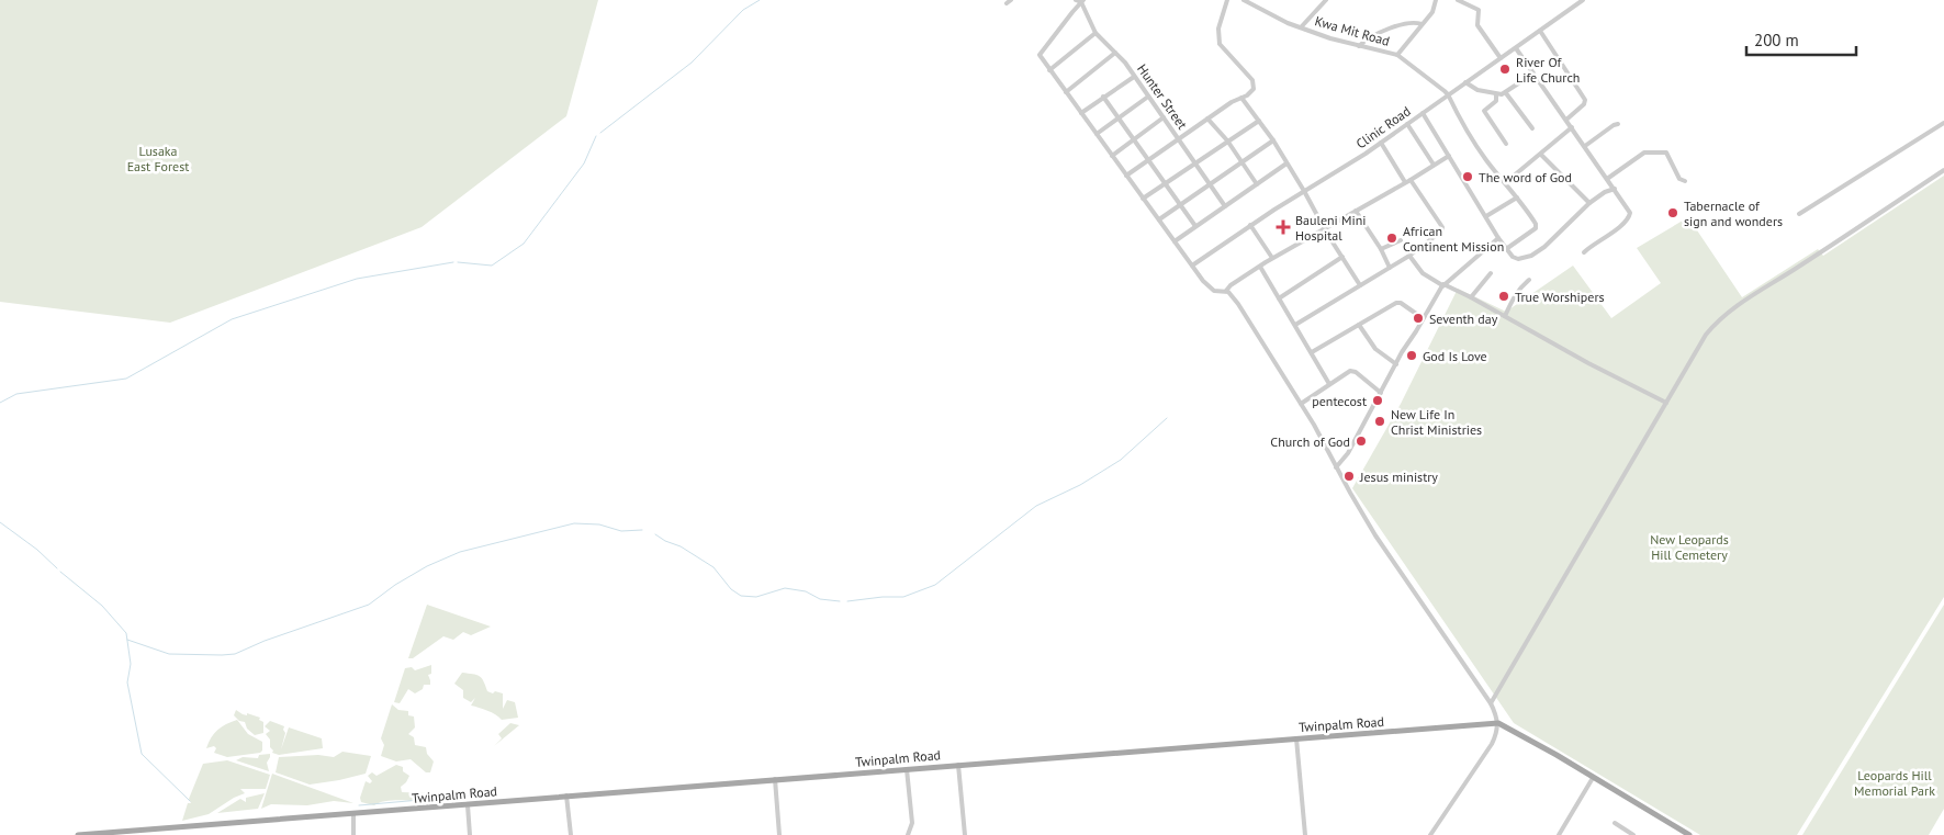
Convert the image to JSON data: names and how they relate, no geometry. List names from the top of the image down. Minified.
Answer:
{"streets":{"main road":["Twinpalm Road"],"street":["Kwa Mit Road","Hunter Street","Clinic Road"]},"crossings":[["Kwa Mit Road","Clinic Road"]],"parks":["Lusaka East Forest","New Leopards Hill Cemetery","Leopards Hill Memorial Park"],"places":{"other":["River Of Life Church","The word of God","Tabernacle of sign and wonders","African Continent Mission","True Worshipers","Seventh day","God Is Love","pentecost","New Life In Christ Ministries","Church of God","Jesus ministry"],"health":["Bauleni Mini Hospital"]},"scale_bar":"200 m"}
